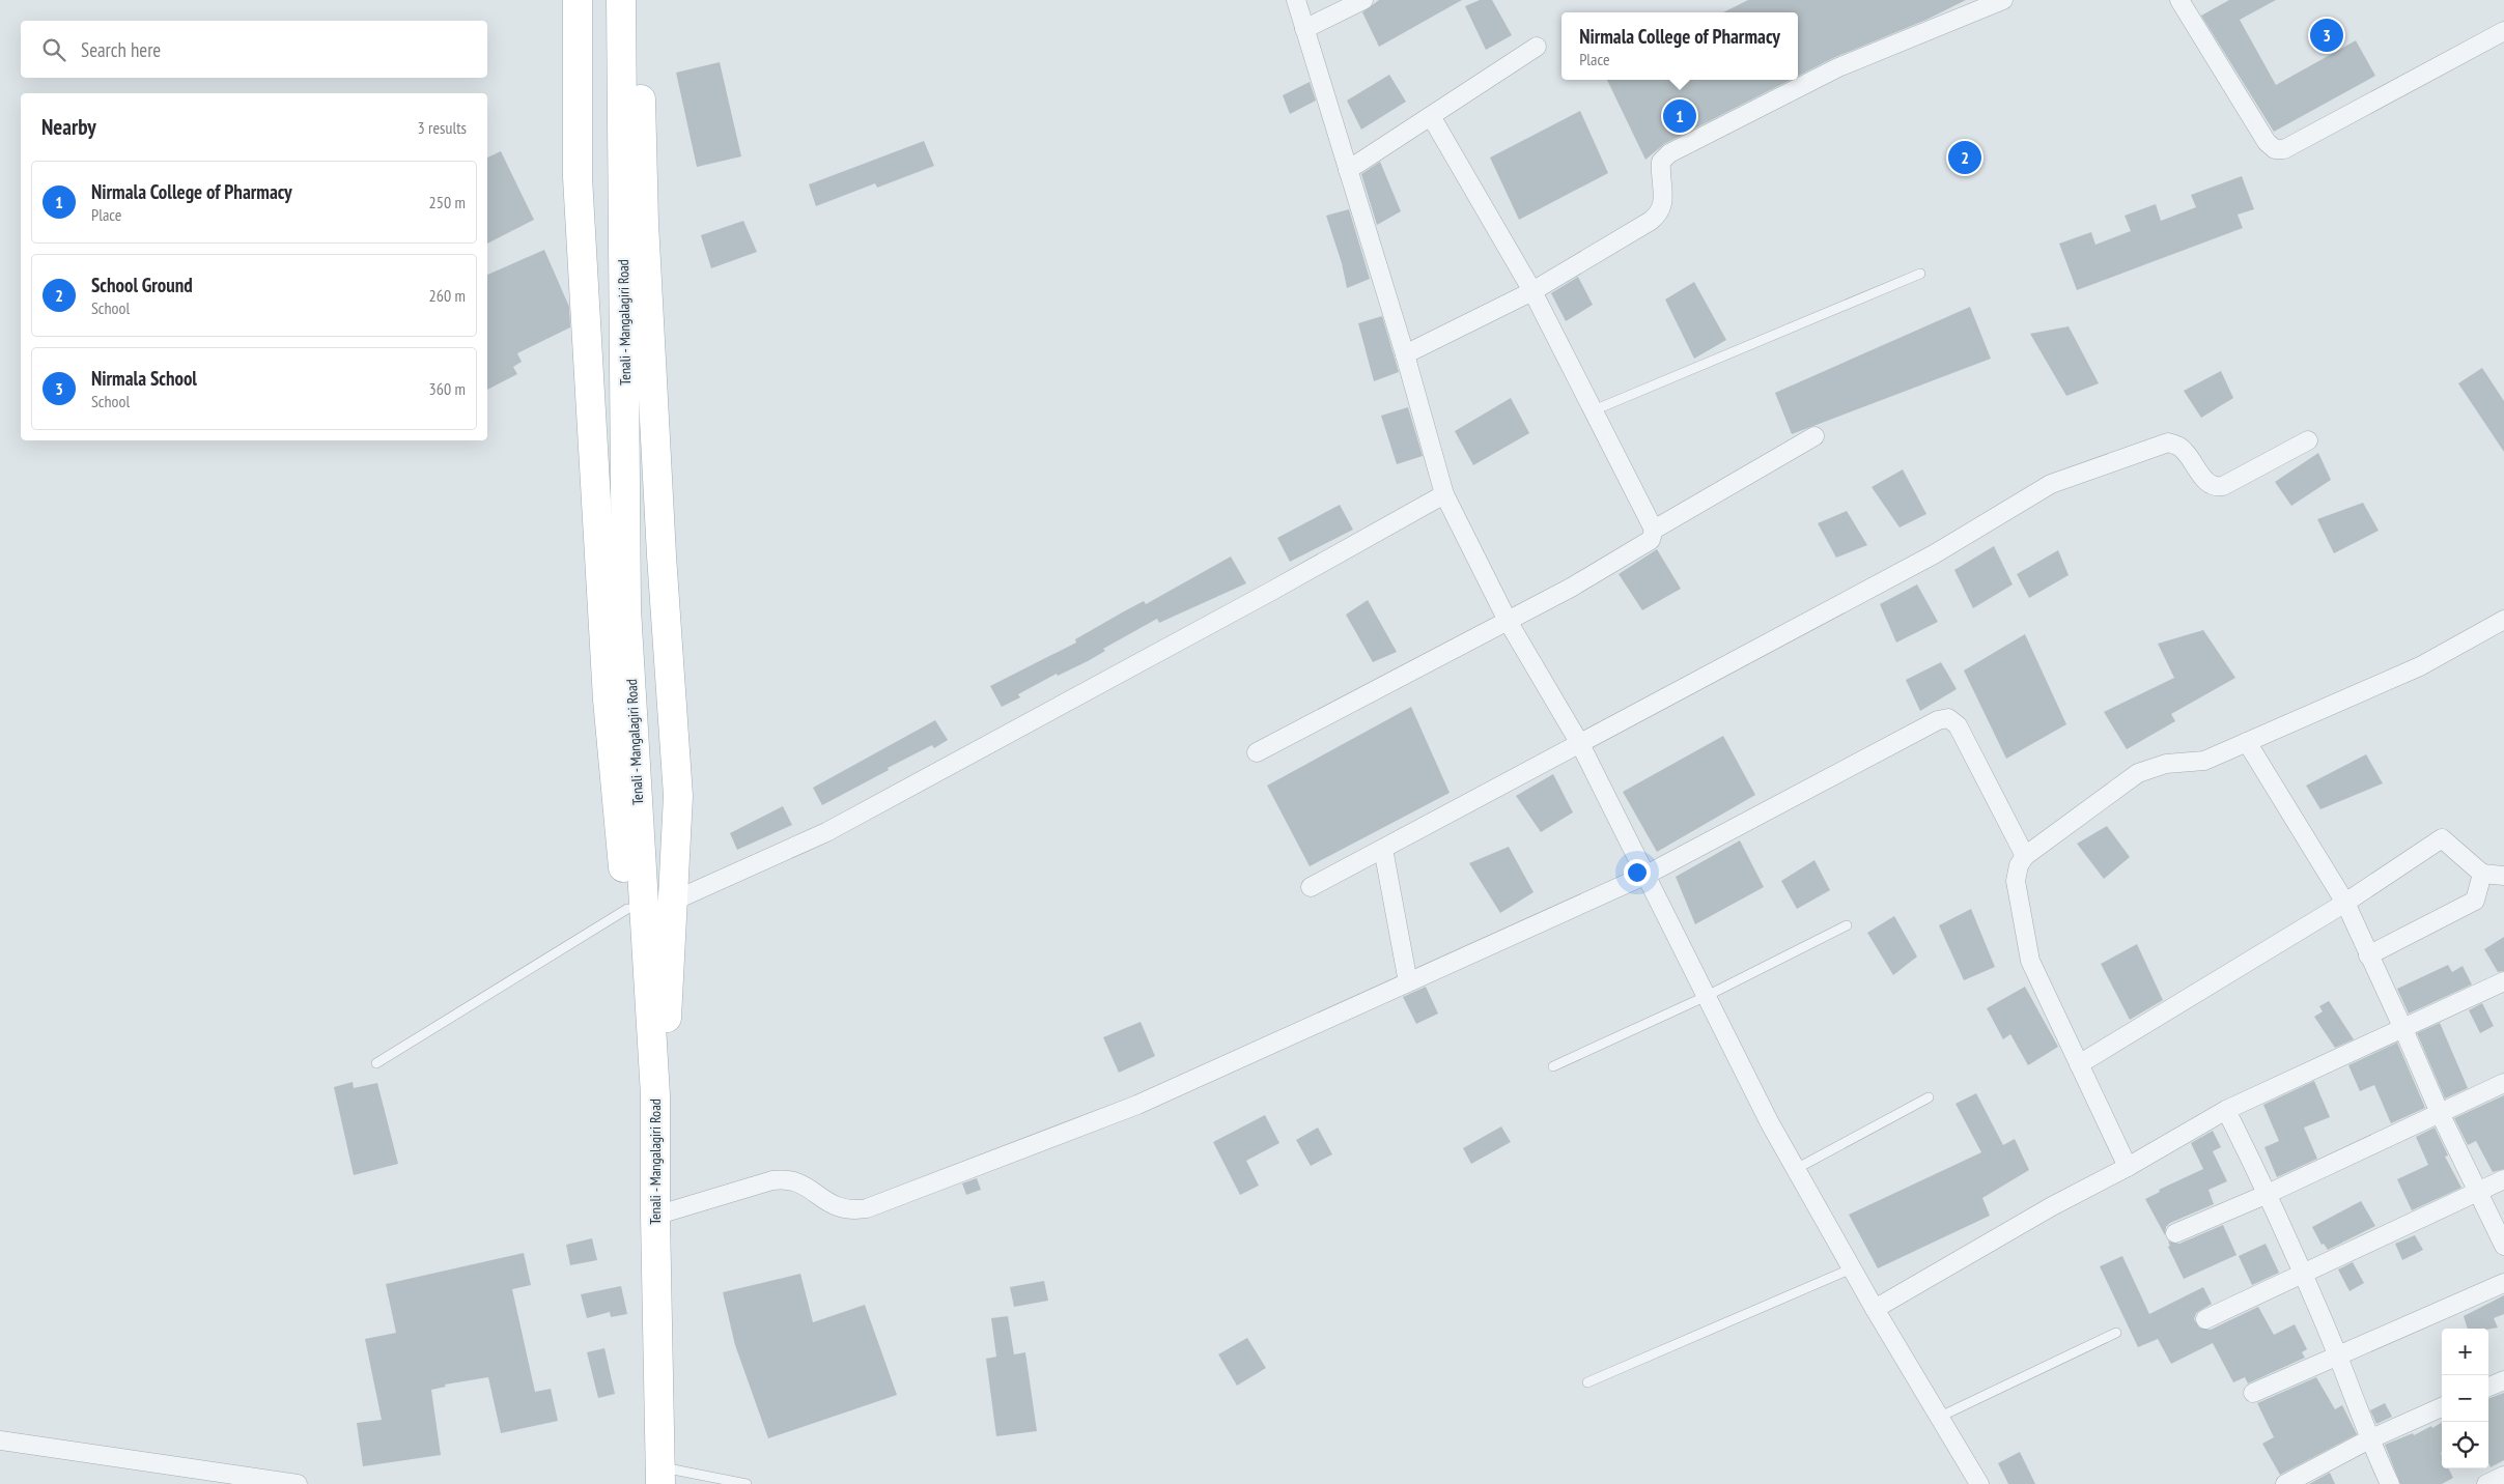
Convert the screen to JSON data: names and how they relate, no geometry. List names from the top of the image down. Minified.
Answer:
{"streets":{"main road":["Tenali - Mangalagiri Road"]},"page":{"popup":["Nirmala College of Pharmacy","Place"],"pins":["3","1","2"],"search":"Search here","heading":["Nearby","3 results"],"list":[{"mark":"1","name":"Nirmala College of Pharmacy","note":"Place","value":"250 m"},{"mark":"2","name":"School Ground","note":"School","value":"260 m"},{"mark":"3","name":"Nirmala School","note":"School","value":"360 m"}],"map_buttons":["+","−"]}}
